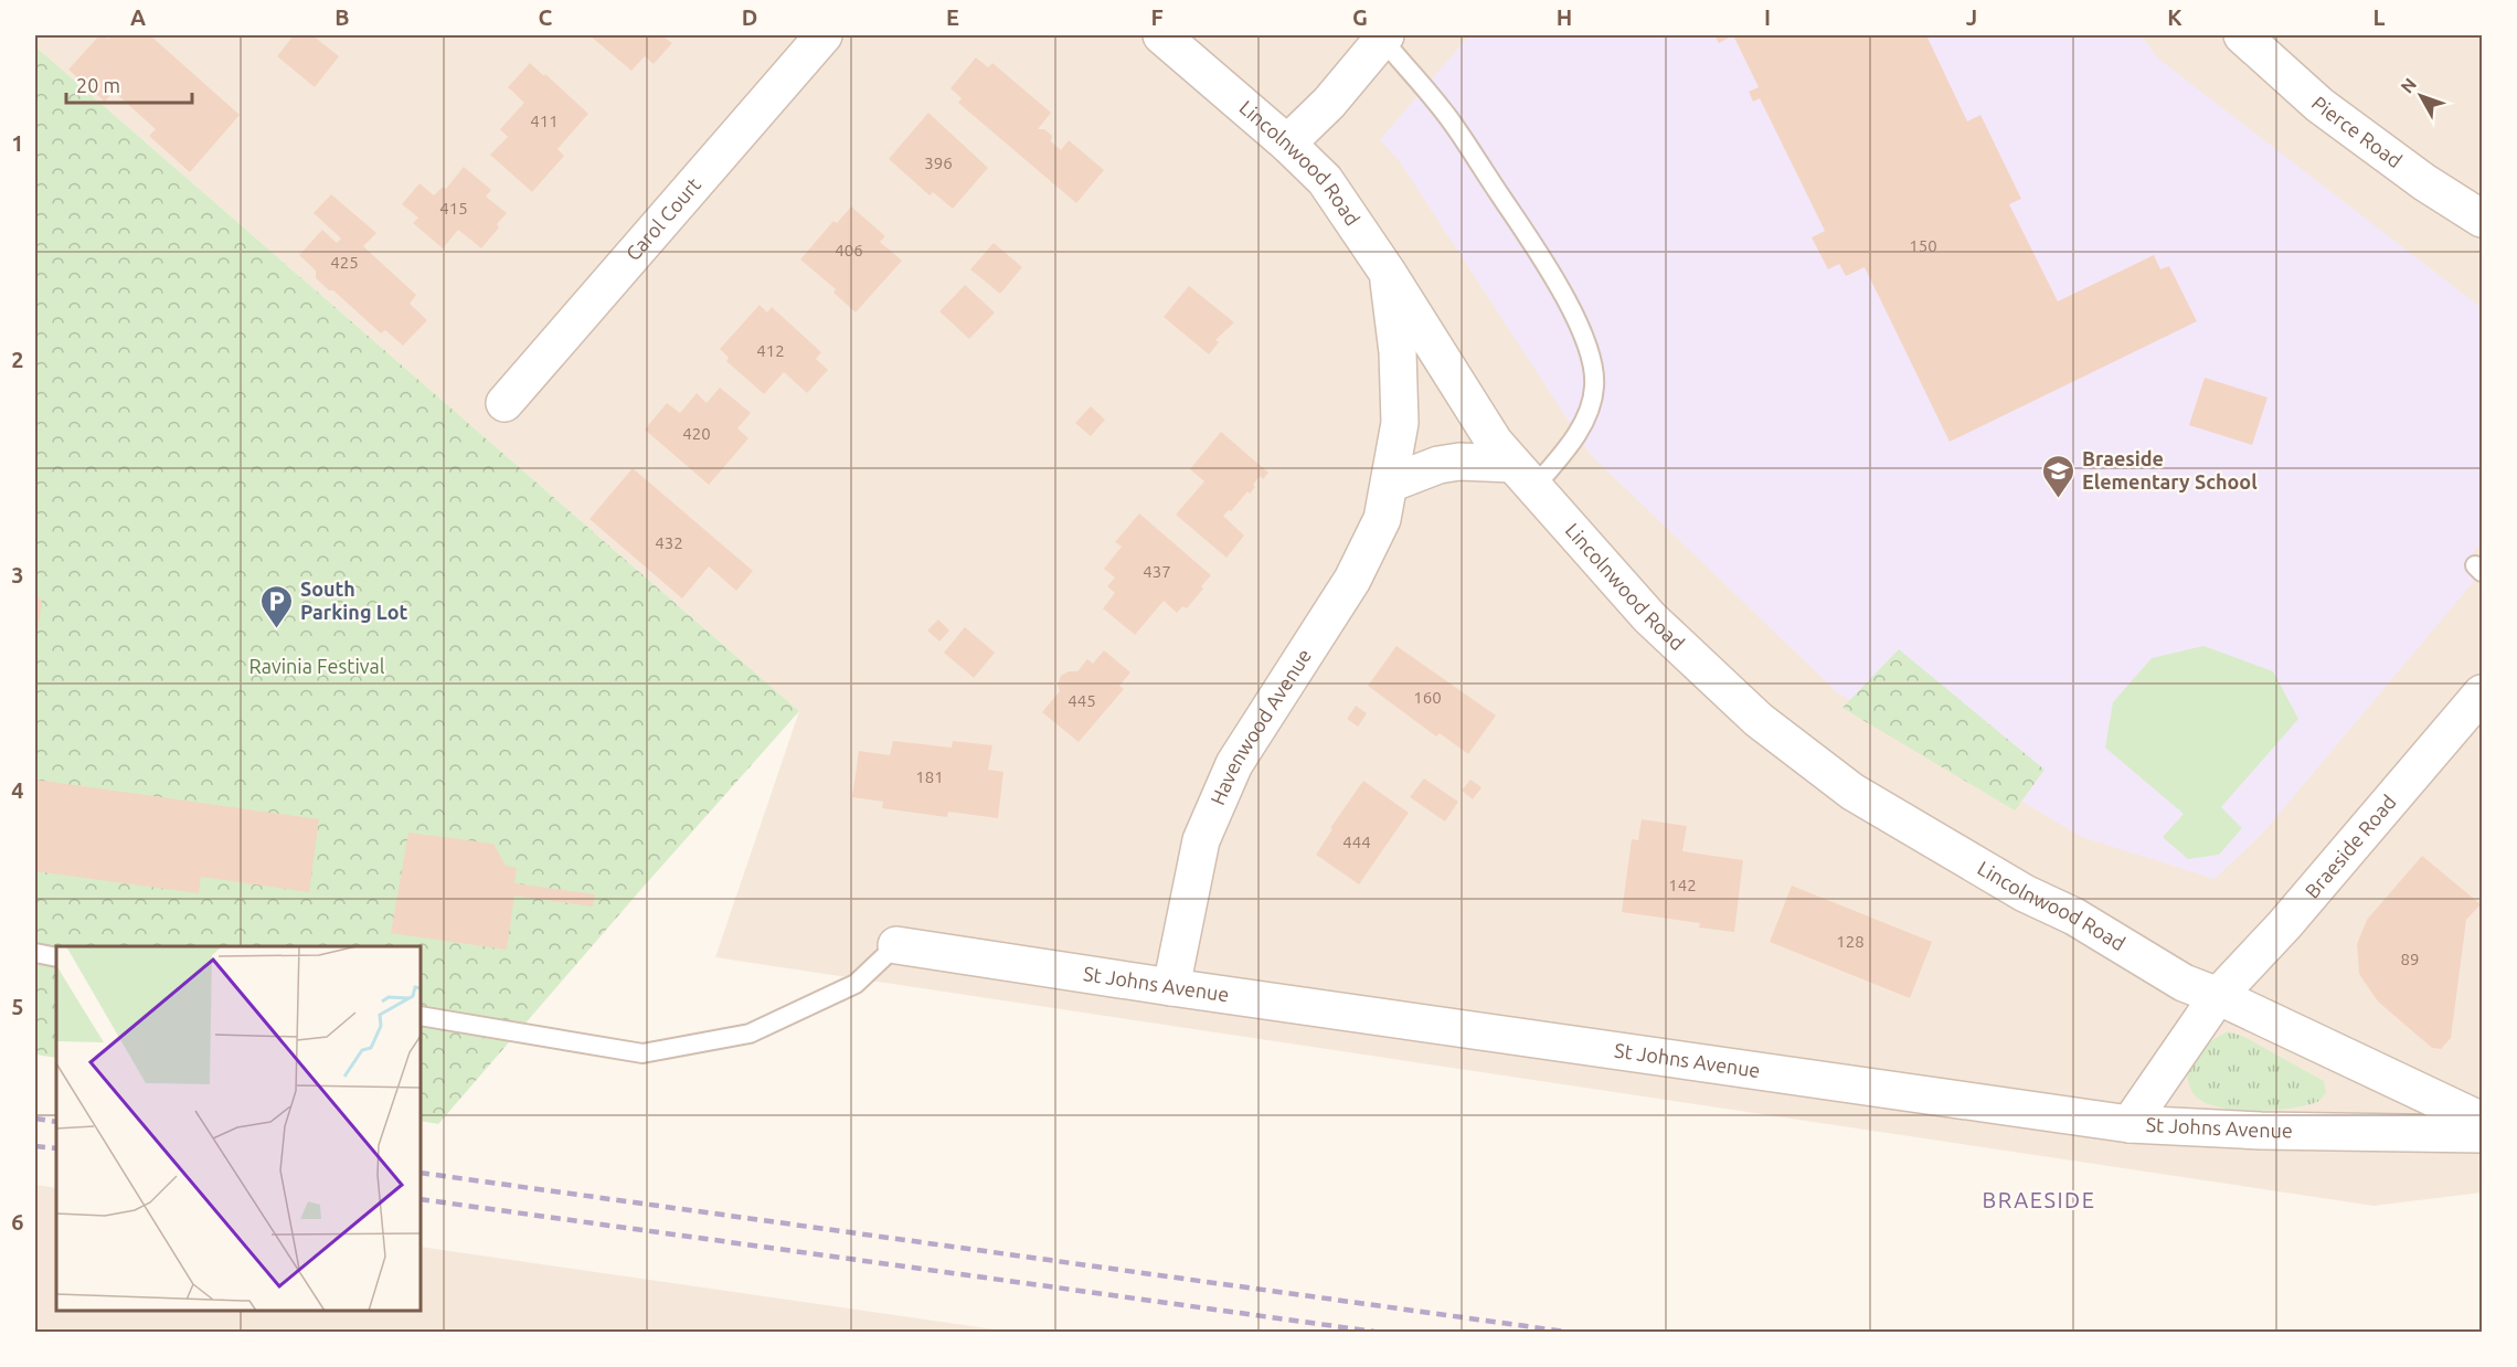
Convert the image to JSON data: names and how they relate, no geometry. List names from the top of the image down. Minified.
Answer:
{"streets":{"street":["Pierce Road","Lincolnwood Road","Carol Court","Havenwood Avenue","Braeside Road","St Johns Avenue"]},"crossings":[["Lincolnwood Road","Havenwood Avenue"],["Lincolnwood Road","Braeside Road"],["Havenwood Avenue","St Johns Avenue"]],"districts":["BRAESIDE"],"parks":["Ravinia Festival"],"places":{"school or university":["Braeside Elementary School"],"parking":["South Parking Lot"]},"house_numbers":["411","396","415","150","406","425","412","420","432","437","160","445","181","444","142","128","89"],"scale_bar":"20 m","north":"top left","grid":{"columns":["A","B","C","D","E","F","G","H","I","J","K","L"],"rows":["1","2","3","4","5","6"]}}
